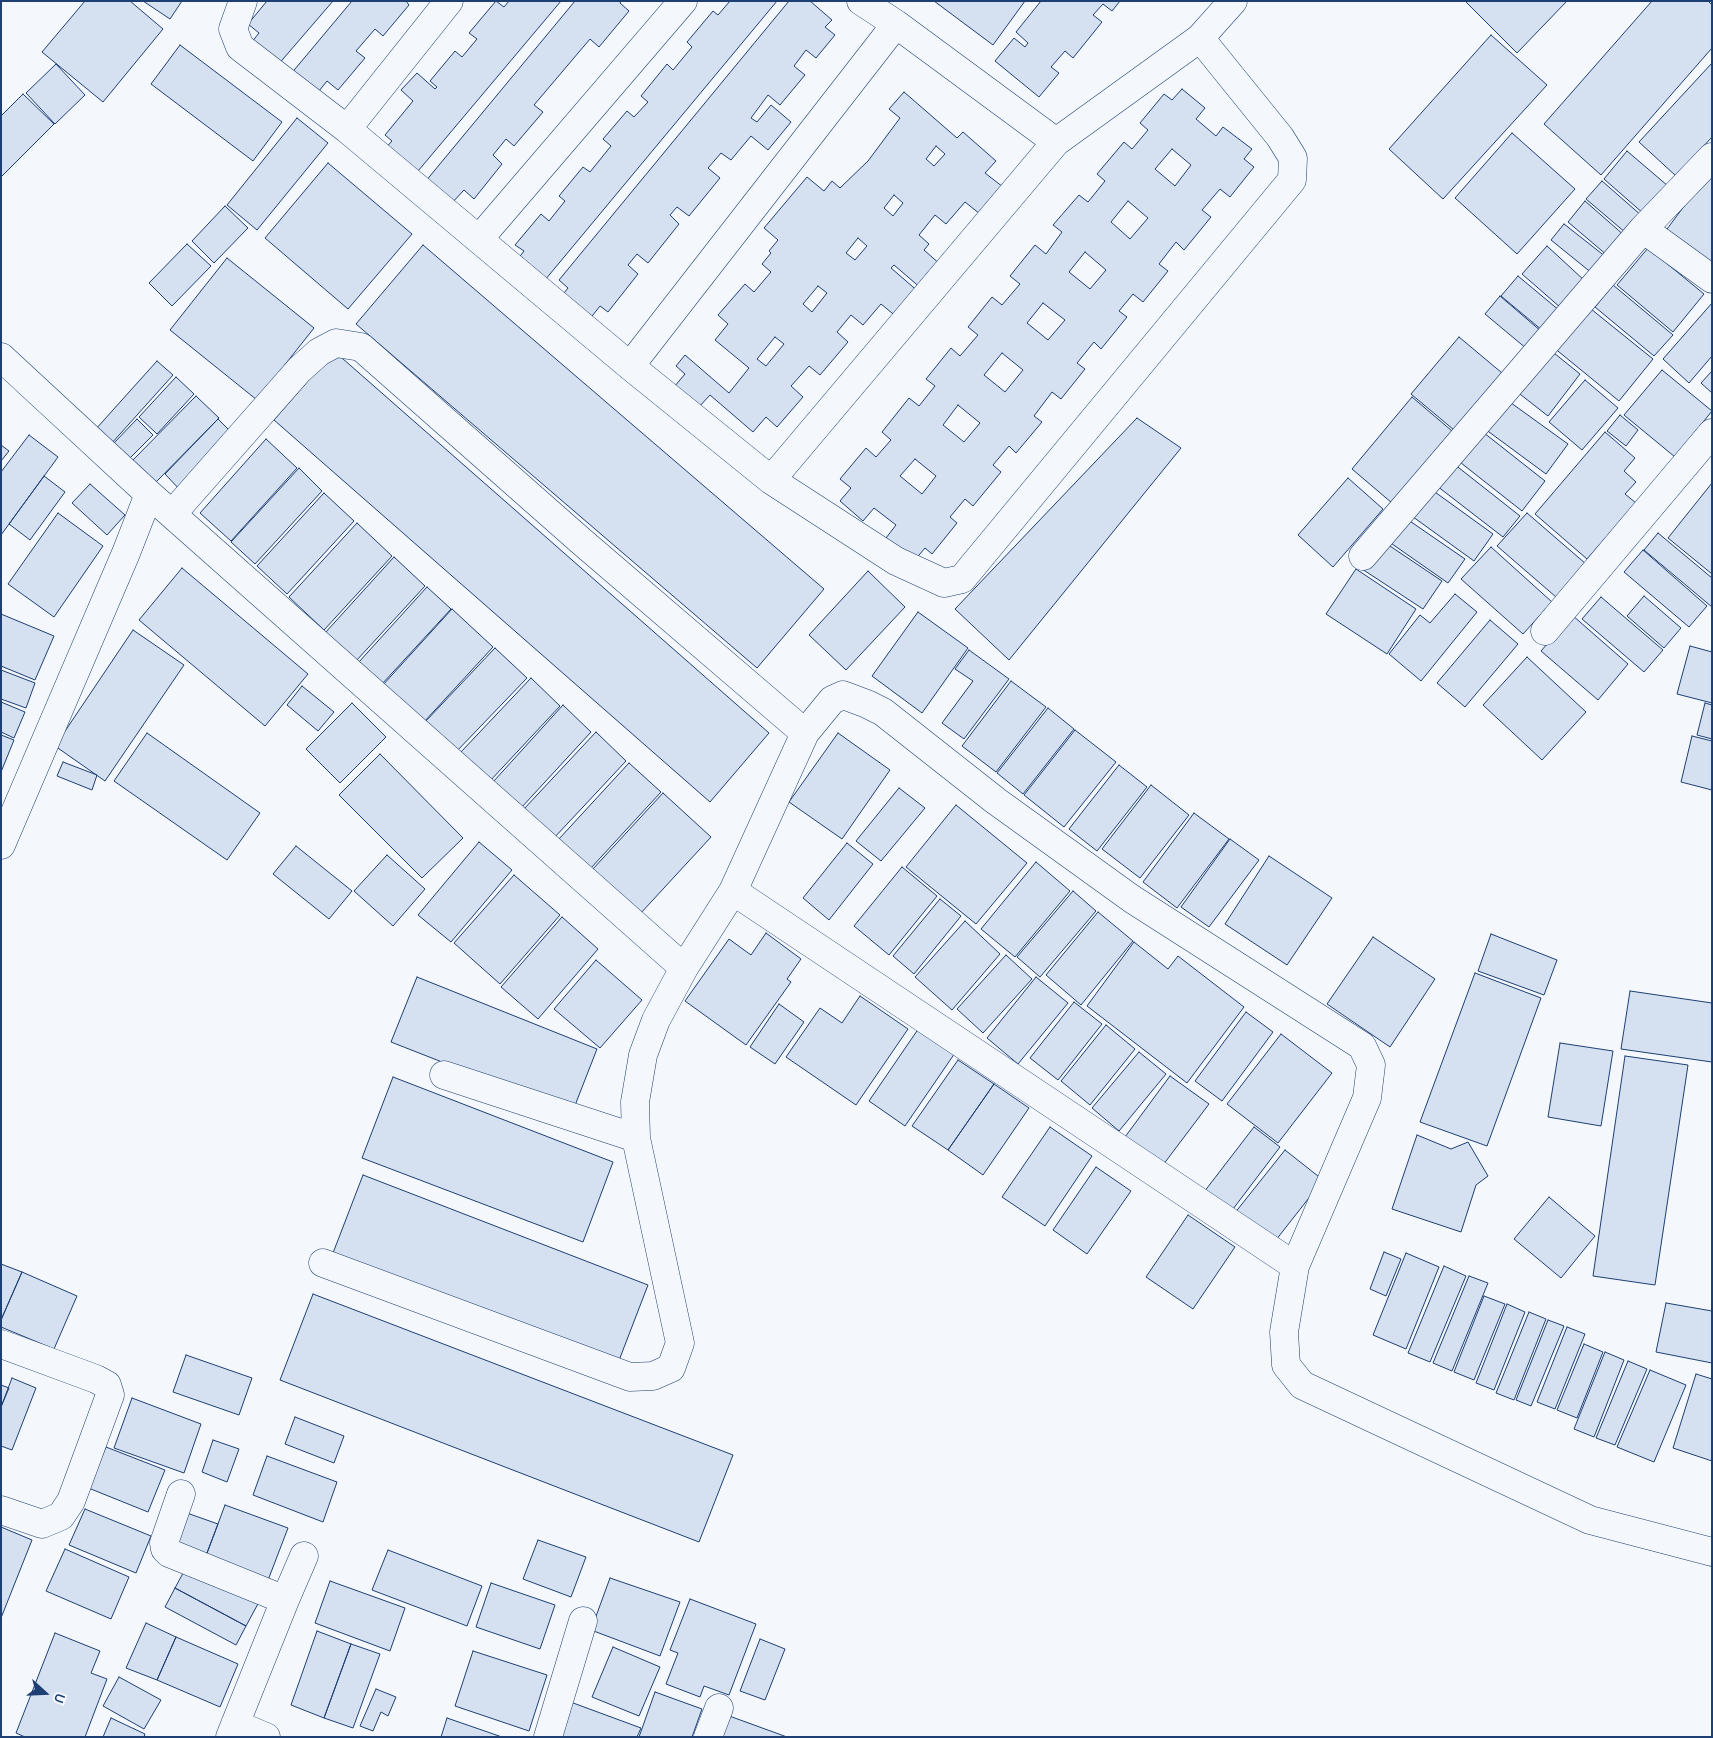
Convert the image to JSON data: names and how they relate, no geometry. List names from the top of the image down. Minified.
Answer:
{"north":"right"}
